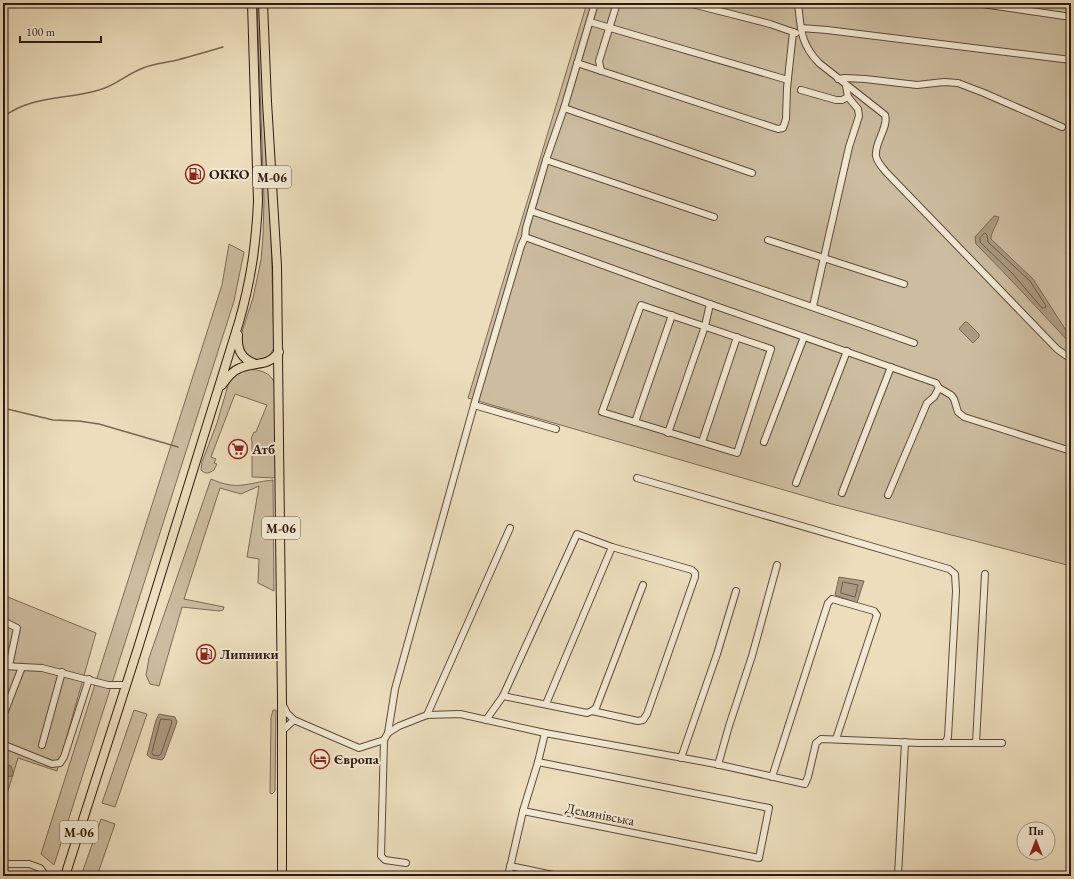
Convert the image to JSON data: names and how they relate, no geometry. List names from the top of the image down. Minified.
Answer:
{"streets":{"highway":["М-06"],"street":["Демянівська"]},"places":{"fuel station":["ОККО","Липники"],"supermarket":["Атб"],"hotel":["Європа"]},"scale_bar":"100 m","north":"top"}
